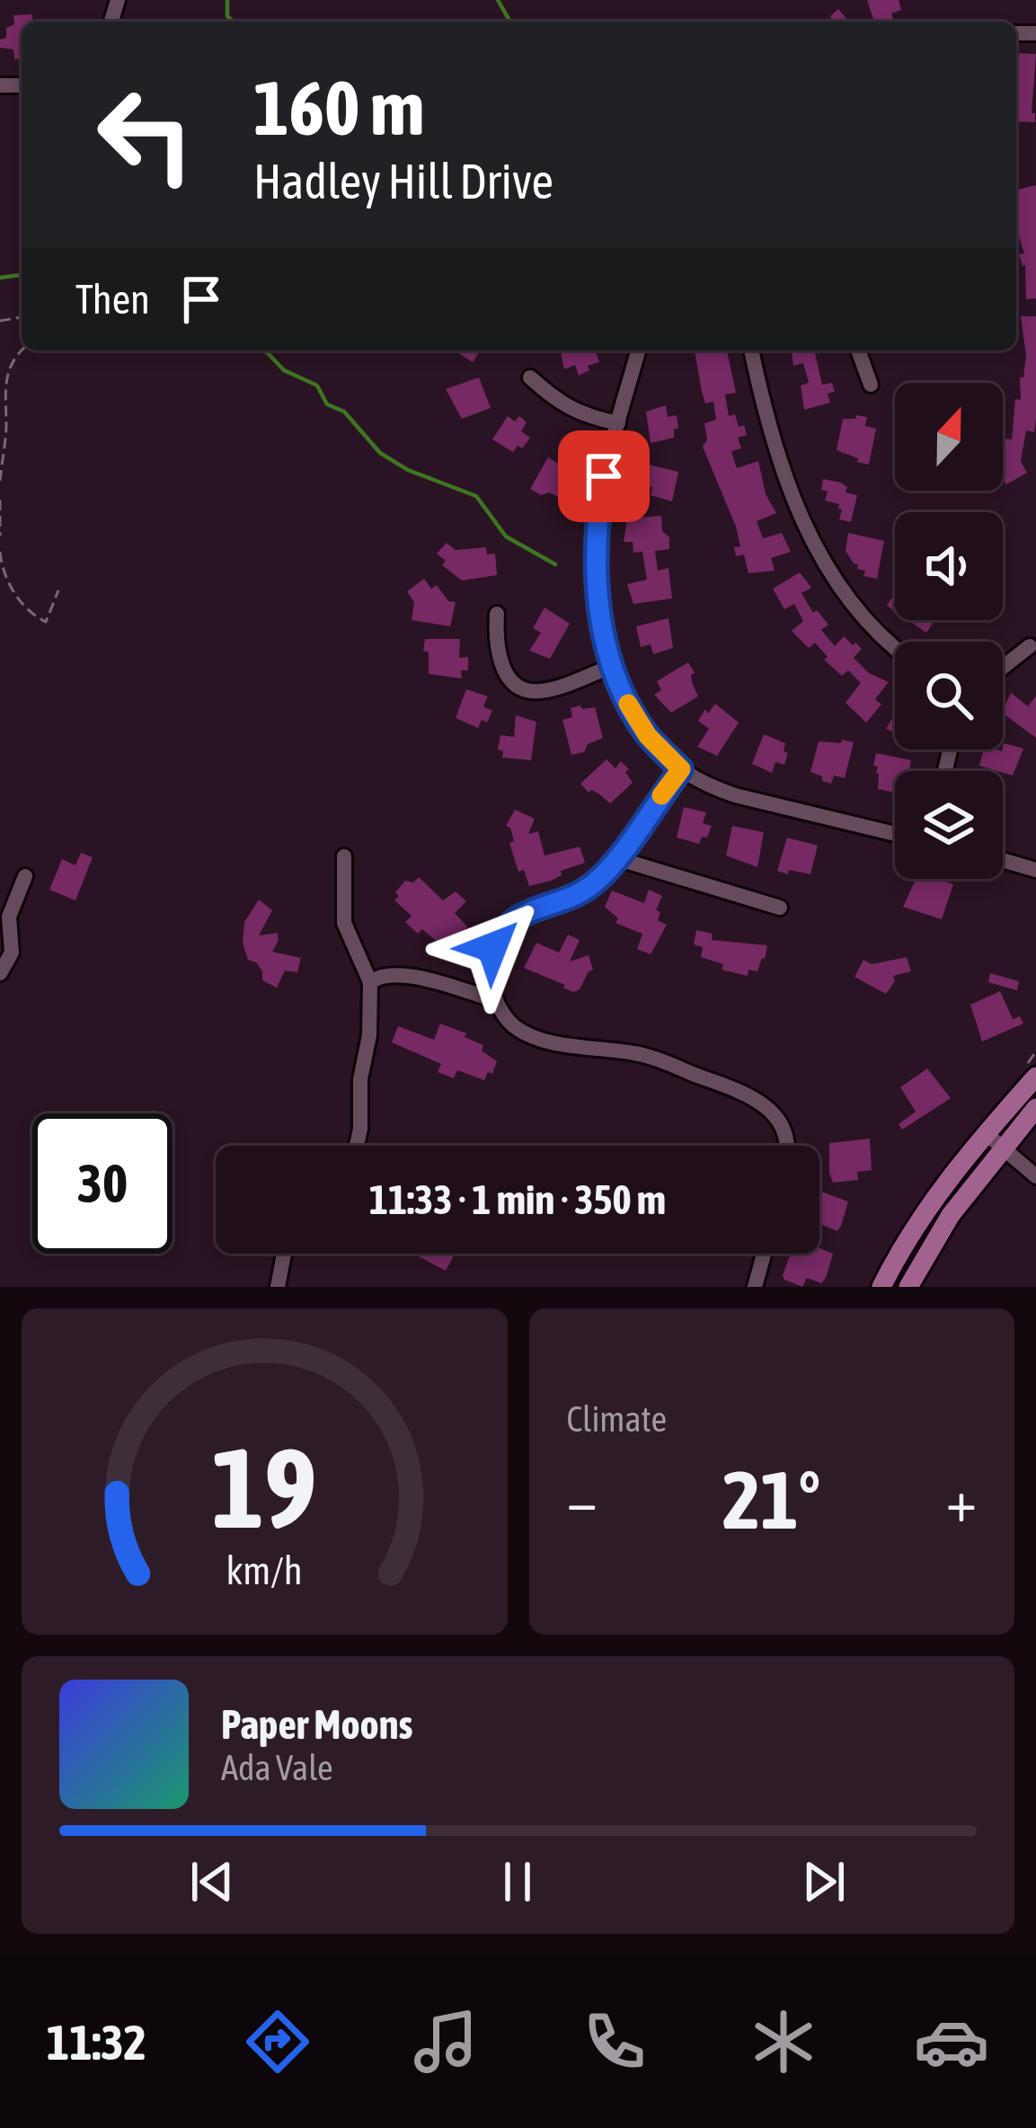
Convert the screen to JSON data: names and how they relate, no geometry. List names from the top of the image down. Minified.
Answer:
{"north":"top","page":{"turn":["160 m","Hadley Hill Drive"],"then":"Then","limit":"30","trip":"11:33 · 1 min · 350 m","tile":"Climate","heat":["−","21°","+"],"song":["Paper Moons","Ada Vale"],"tabs":"11:32","gauge":["19","km/h"]}}
